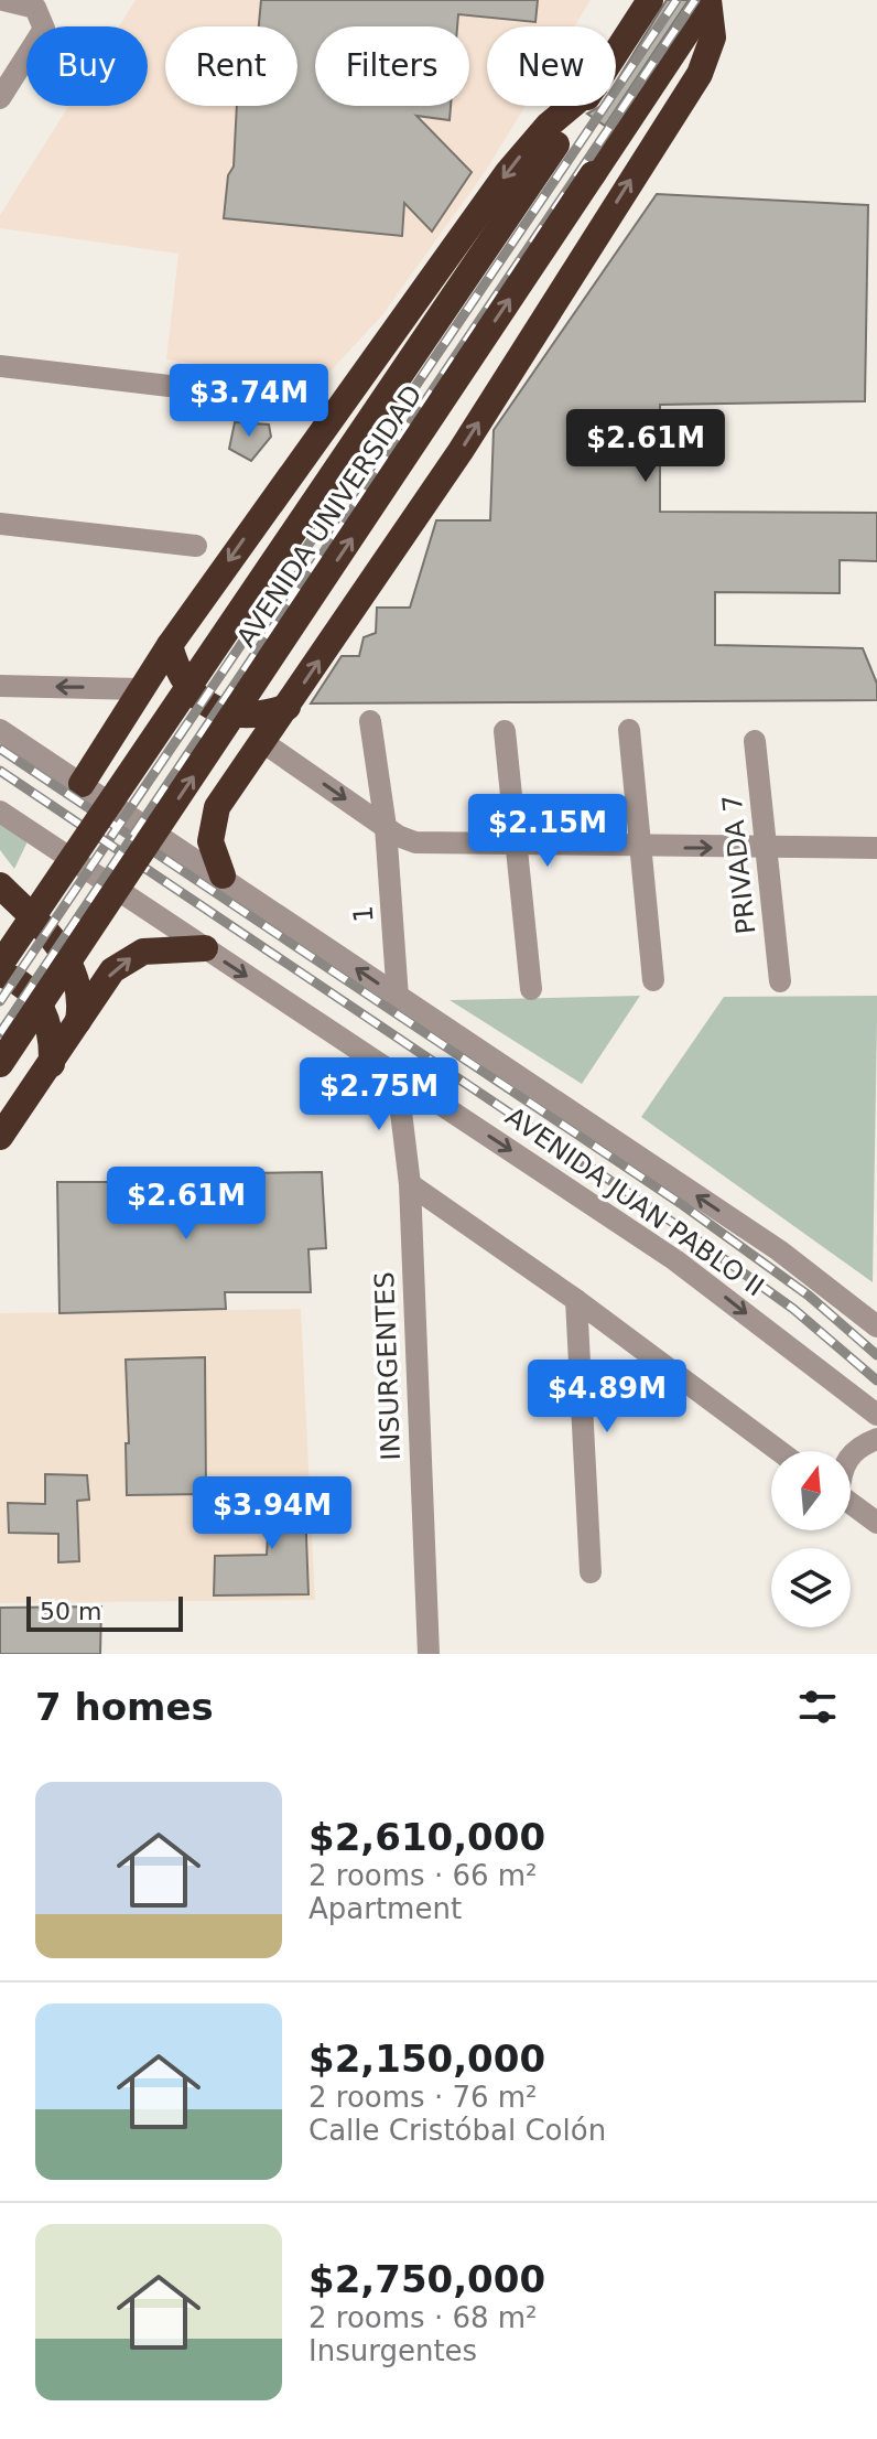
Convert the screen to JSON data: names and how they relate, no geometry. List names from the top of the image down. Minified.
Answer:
{"streets":{"highway":["AVENIDA UNIVERSIDAD"],"street":["PRIVADA 7","1","AVENIDA JUAN PABLO II","INSURGENTES"]},"crossings":[["1","AVENIDA JUAN PABLO II"],["AVENIDA JUAN PABLO II","INSURGENTES"]],"scale_bar":"50 m","north":"top","page":{"chip":["Buy","Rent","Filters","New"],"price":["$3.74M","$2.61M","$2.15M","$2.75M","$2.61M","$4.89M","$3.94M"],"scale":"50 m","heading":"7 homes","list":[{"name":"$2,610,000","note":"2 rooms · 66 m² · Apartment"},{"name":"$2,150,000","note":"2 rooms · 76 m² · Calle Cristóbal Colón"},{"name":"$2,750,000","note":"2 rooms · 68 m² · Insurgentes"}]}}
